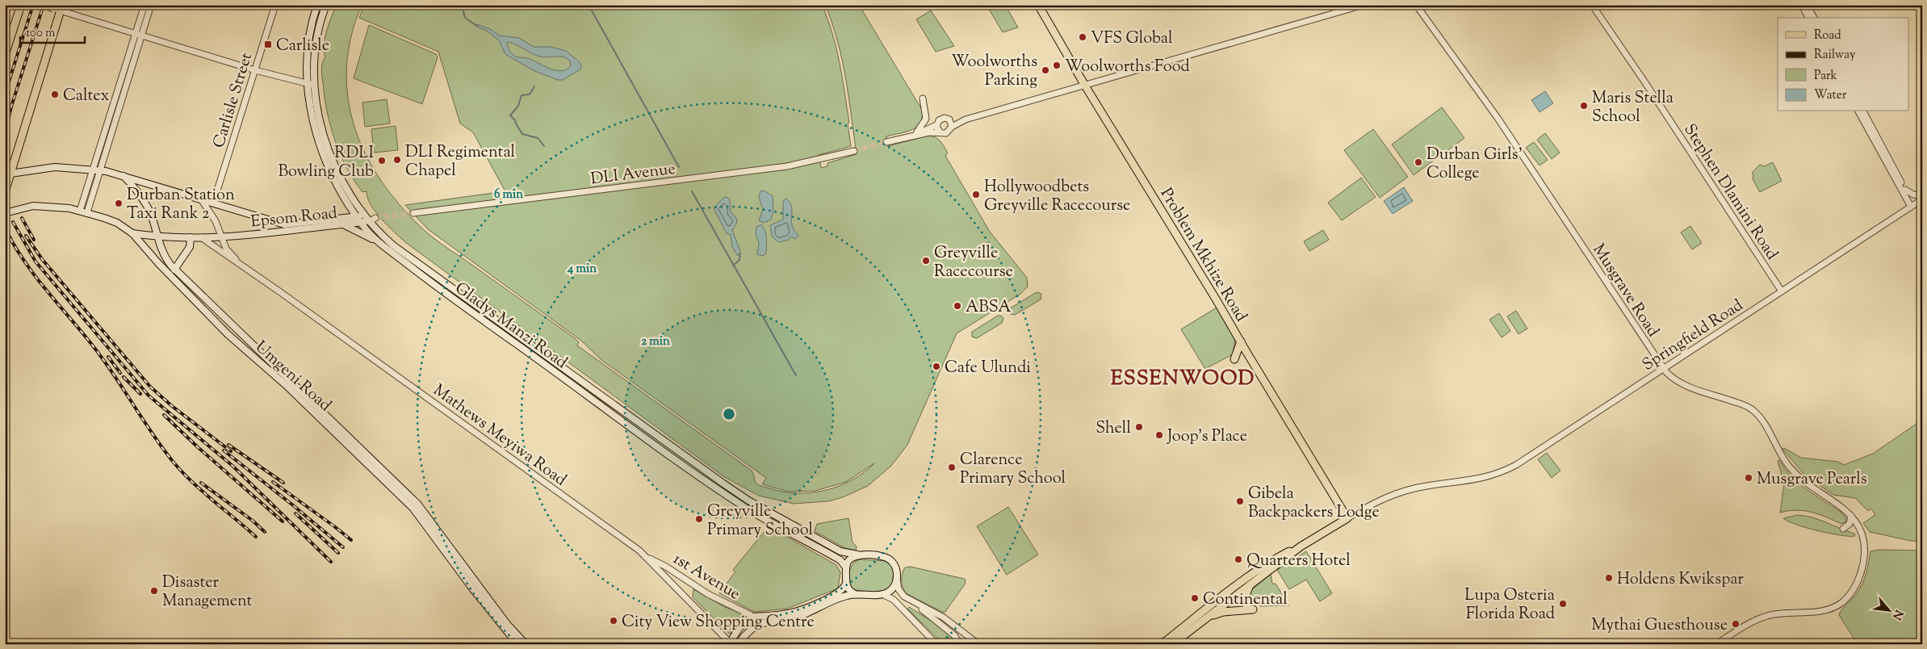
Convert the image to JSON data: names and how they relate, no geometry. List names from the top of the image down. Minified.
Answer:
{"streets":{"main road":["Epsom Road","Problem Mkhize Road","Gladys Manzi Road","Umgeni Road","1st Avenue"],"street":["Carlisle Street","DLI Avenue","Stephen Dlamini Road","Musgrave Road","Springfield Road","Mathews Meyiwa Road"]},"crossings":[["Carlisle Street","Epsom Road"],["Stephen Dlamini Road","Springfield Road"],["Epsom Road","Gladys Manzi Road"],["Epsom Road","Umgeni Road"],["Epsom Road","Mathews Meyiwa Road"],["Problem Mkhize Road","Springfield Road"],["Musgrave Road","Springfield Road"],["Gladys Manzi Road","1st Avenue"],["Mathews Meyiwa Road","1st Avenue"]],"districts":["ESSENWOOD"],"places":{"other":["VFS Global","Woolworths Food","Woolworths Parking","Caltex","Maris Stella School","DLI Regimental Chapel","RDLI Bowling Club","Durban Girls' College","Hollywoodbets Greyville Racecourse","Durban Station Taxi Rank 2","Greyville Racecourse","ABSA","Cafe Ulundi","Shell","Joop's Place","Clarence Primary School","Musgrave Pearls","Gibela Backpackers Lodge","Greyville Primary School","Quarters Hotel","Holdens Kwikspar","Disaster Management","Continental","Lupa Osteria Florida Road","City View Shopping Centre","Mythai Guesthouse"],"transit":["Carlisle"]},"legend":["Road","Railway","Park","Water"],"scale_bar":"100 m","north":"bottom right","rings":["6 min","4 min","2 min"]}
